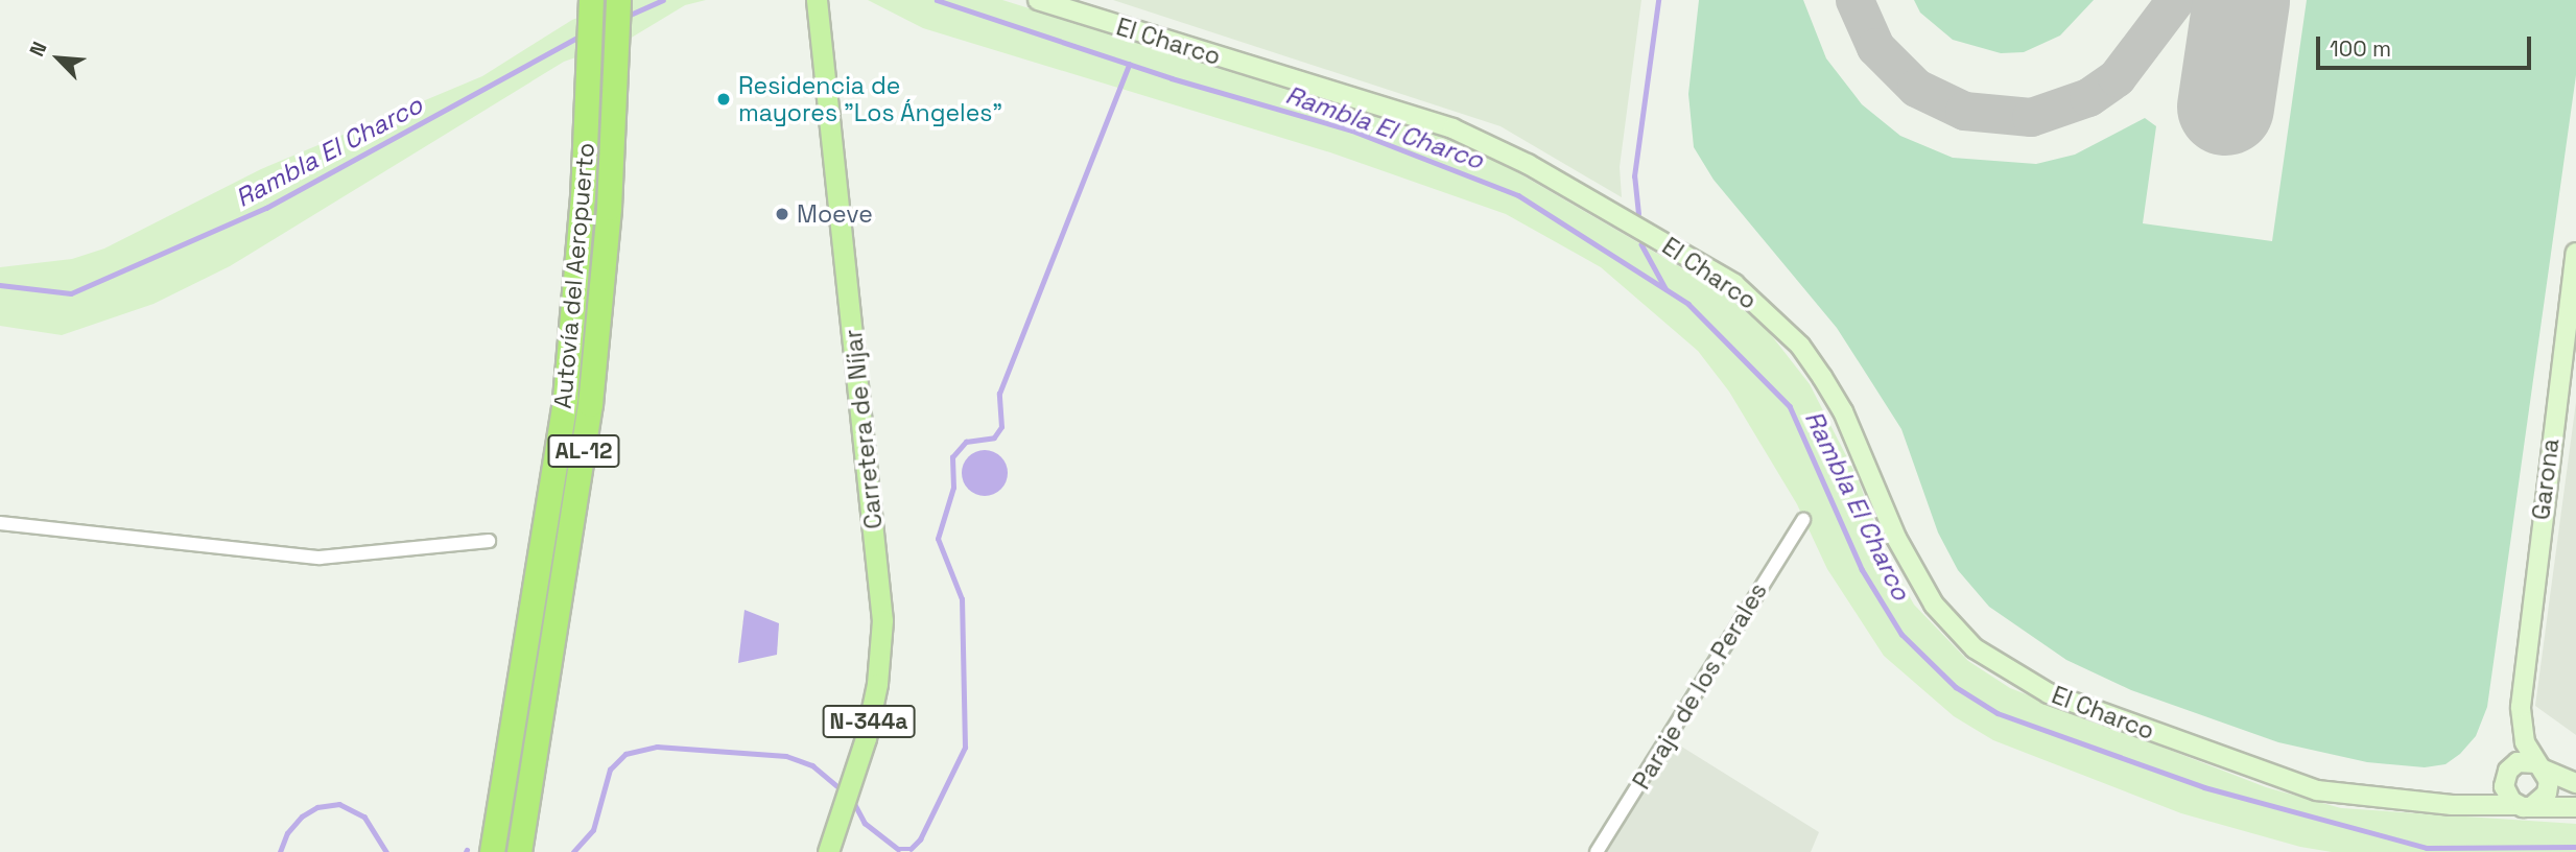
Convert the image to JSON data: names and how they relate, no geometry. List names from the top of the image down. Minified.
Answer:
{"streets":{"highway":["Autovía del Aeropuerto","AL-12"],"main road":["El Charco","Carretera de Níjar","Garona","N-344a"],"street":["Paraje de los Perales"]},"water":["Rambla El Charco"],"places":["Residencia de mayores \"Los Ángeles\"","Moeve"],"scale_bar":"100 m","north":"top left"}
